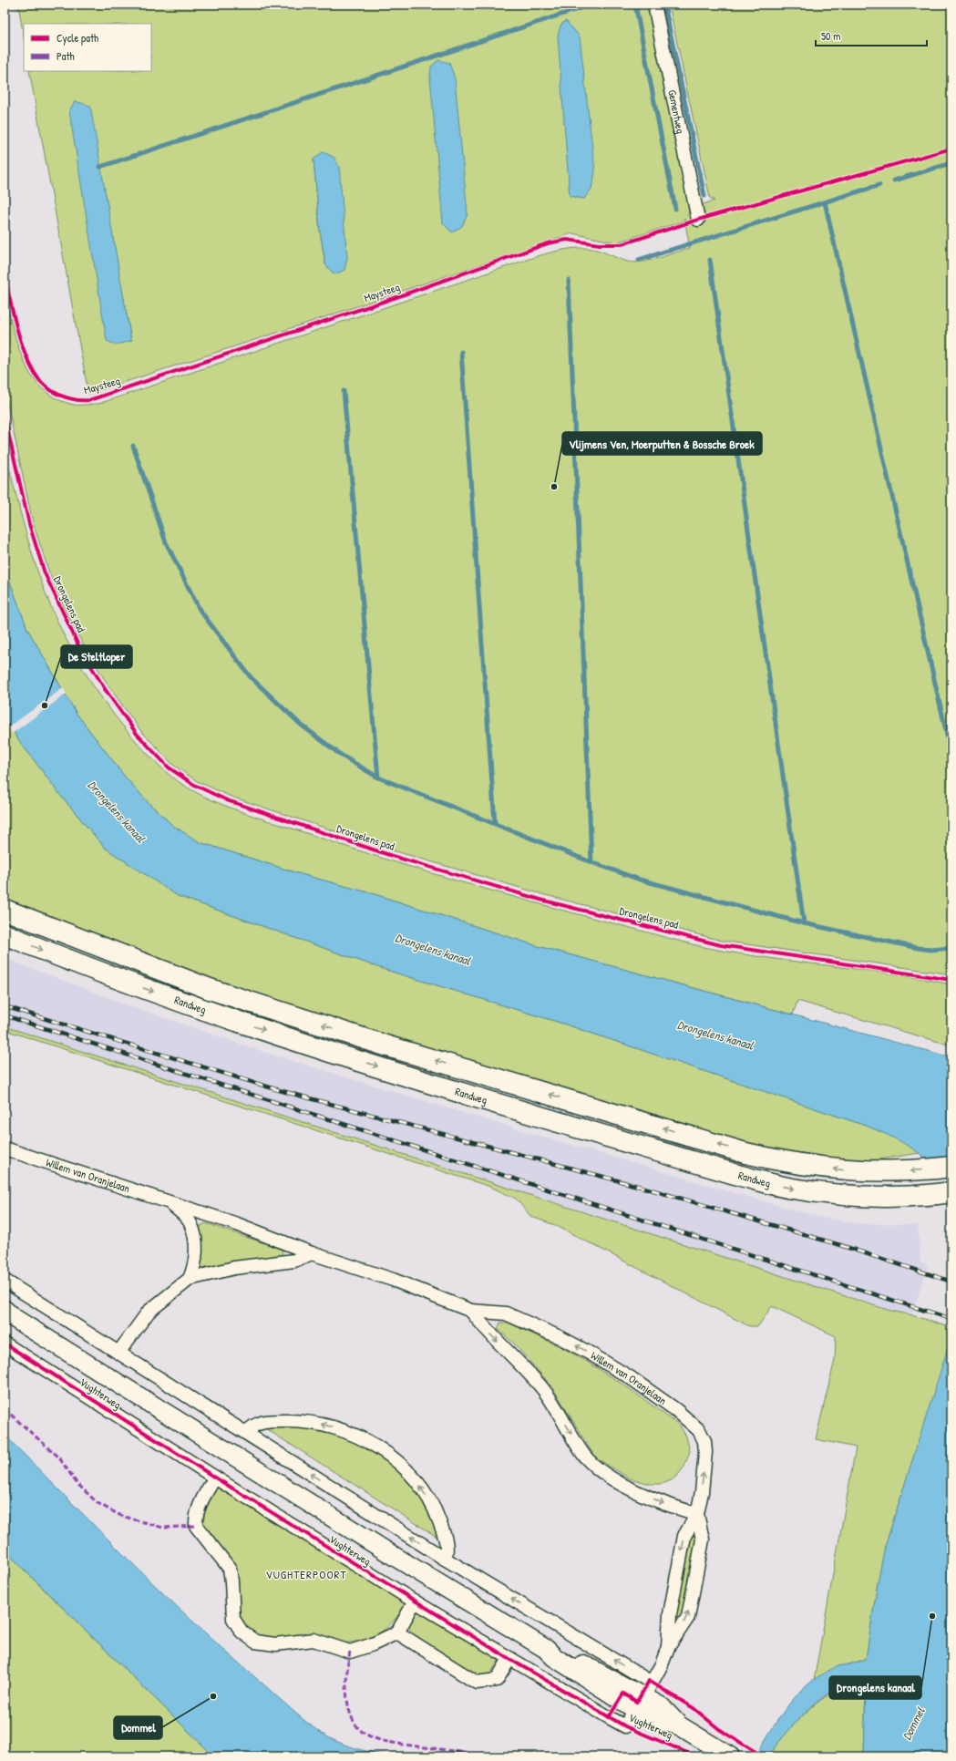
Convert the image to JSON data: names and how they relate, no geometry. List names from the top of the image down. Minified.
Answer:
{"streets":{"main road":["Randweg","Vughterweg"],"street":["Gementweg","Willem van Oranjelaan"],"cycle path":["Maysteeg","Drongelens pad"]},"crossings":[["Willem van Oranjelaan","Vughterweg"]],"districts":["VUGHTERPOORT"],"water":["Drongelens kanaal","Dommel"],"places":["Vlijmens Ven, Moerputten & Bossche Broek","De Steltloper","Drongelens kanaal","Dommel"],"legend":["Cycle path","Path"],"scale_bar":"50 m"}
